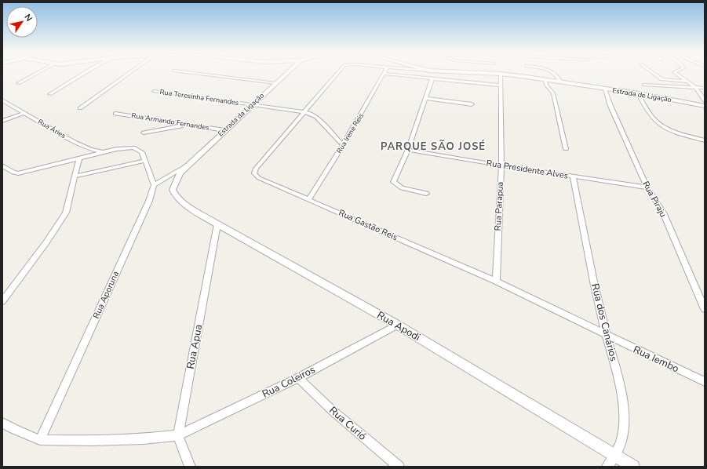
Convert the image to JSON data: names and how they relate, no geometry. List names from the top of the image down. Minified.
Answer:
{"streets":{"street":["Estrada de Ligação","Rua Teresinha Fernandes","Estrada da Ligação","Rua Armando Fernandes","Rua Áries","Rua Irene Reis","Rua Presidente Alves","Rua Piraju","Rua Parapua","Rua Gastão Reis","Rua Aporuna","Rua dos Canários","Rua Apodi","Rua Apua","Rua Iembo","Rua Coleiros","Rua Curió"]},"crossings":[["Estrada de Ligação","Rua Piraju"],["Rua Teresinha Fernandes","Estrada da Ligação"],["Rua Teresinha Fernandes","Rua Irene Reis"],["Rua Teresinha Fernandes","Rua Gastão Reis"],["Estrada da Ligação","Rua Armando Fernandes"],["Estrada da Ligação","Rua Apodi"],["Rua Irene Reis","Rua Gastão Reis"],["Rua Presidente Alves","Rua Piraju"],["Rua Presidente Alves","Rua Parapua"],["Rua Presidente Alves","Rua dos Canários"],["Rua Parapua","Rua Gastão Reis"],["Rua Gastão Reis","Rua dos Canários"],["Rua Gastão Reis","Rua Iembo"],["Rua dos Canários","Rua Apodi"],["Rua dos Canários","Rua Iembo"],["Rua Apodi","Rua Apua"],["Rua Apodi","Rua Coleiros"],["Rua Apua","Rua Coleiros"],["Rua Coleiros","Rua Curió"]],"districts":["PARQUE SÃO JOSÉ"],"north":"top right"}
